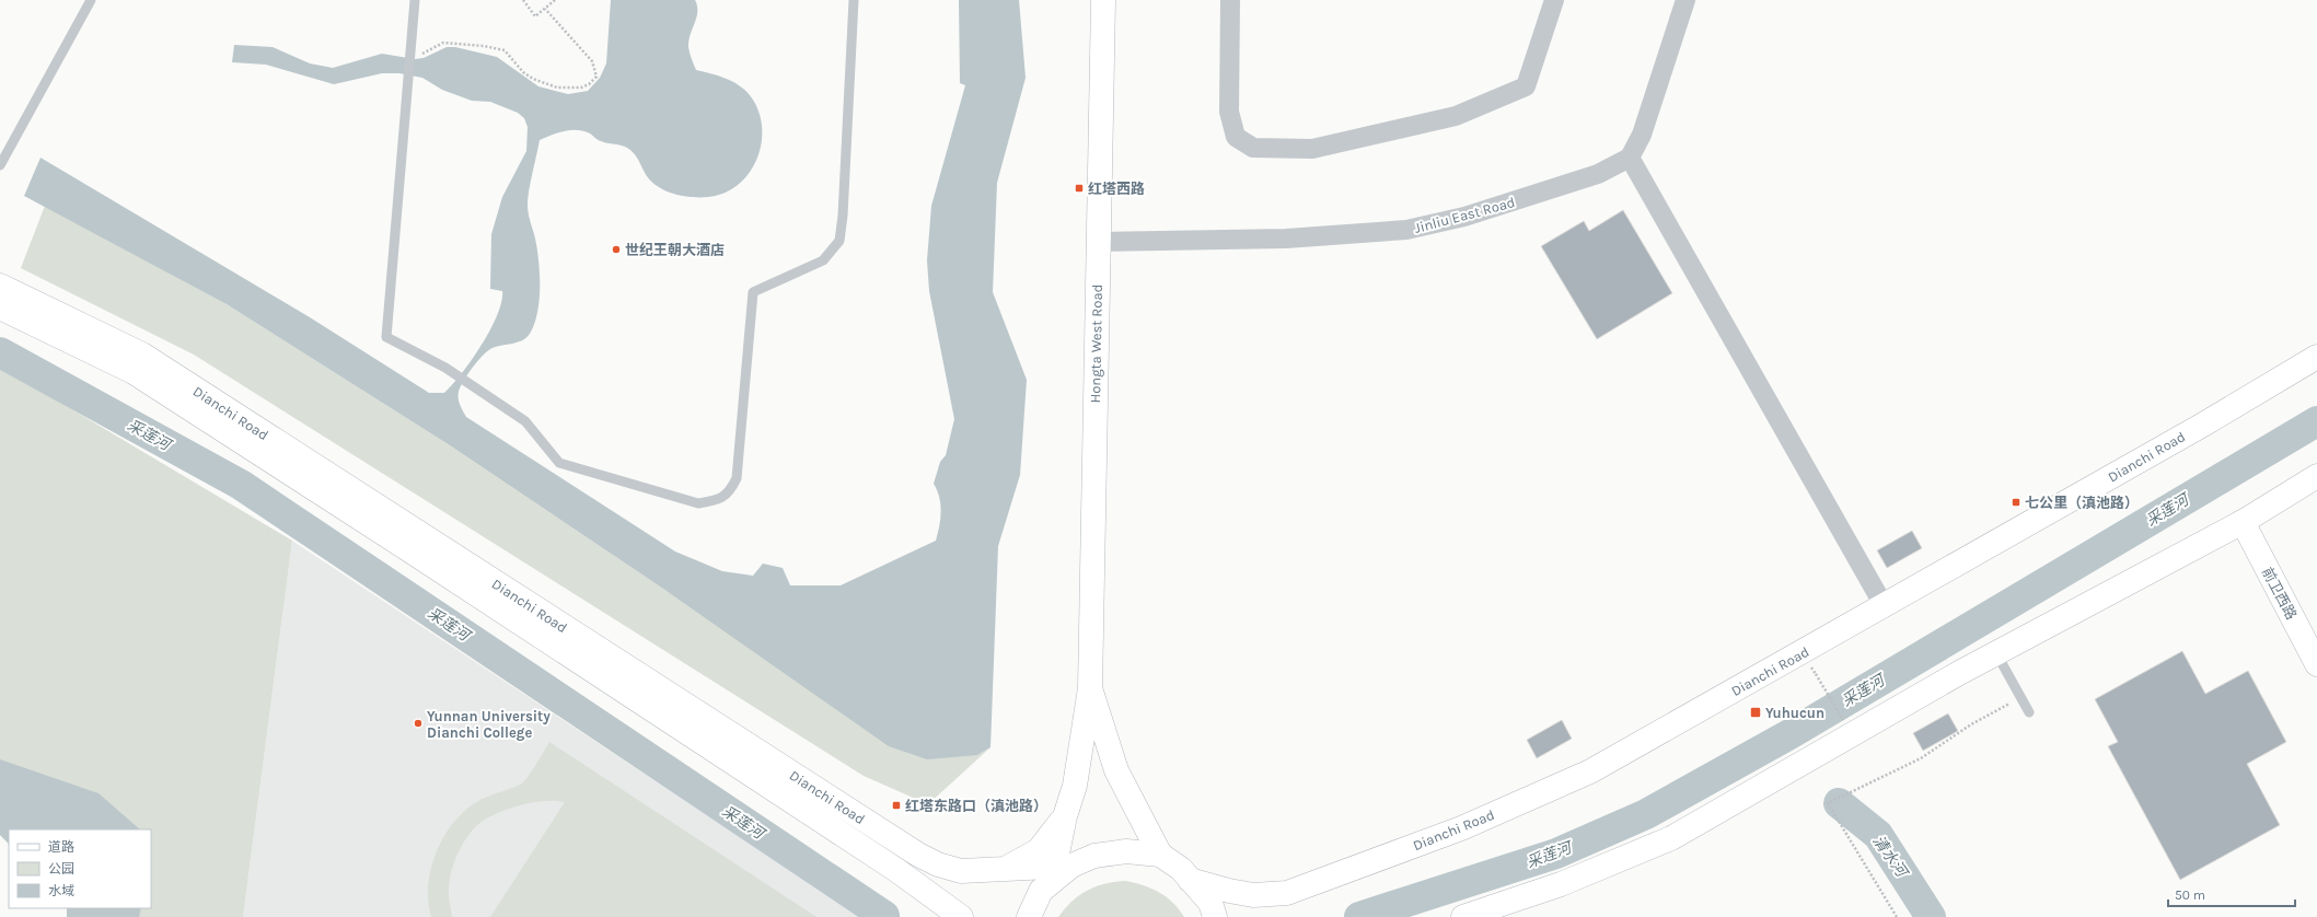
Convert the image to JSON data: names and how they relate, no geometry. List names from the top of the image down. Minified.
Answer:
{"streets":{"main road":["Hongta West Road","Dianchi Road","前卫西路"],"street":["Jinliu East Road"]},"crossings":[["Jinliu East Road","Hongta West Road"]],"water":["采莲河","清水河"],"places":{"transit":["红塔西路","七公里（滇池路）","Yuhucun","红塔东路口（滇池路）"],"other":["世纪王朝大酒店","Yunnan University Dianchi College"]},"legend":["道路","公园","水域"],"scale_bar":"50 m"}
